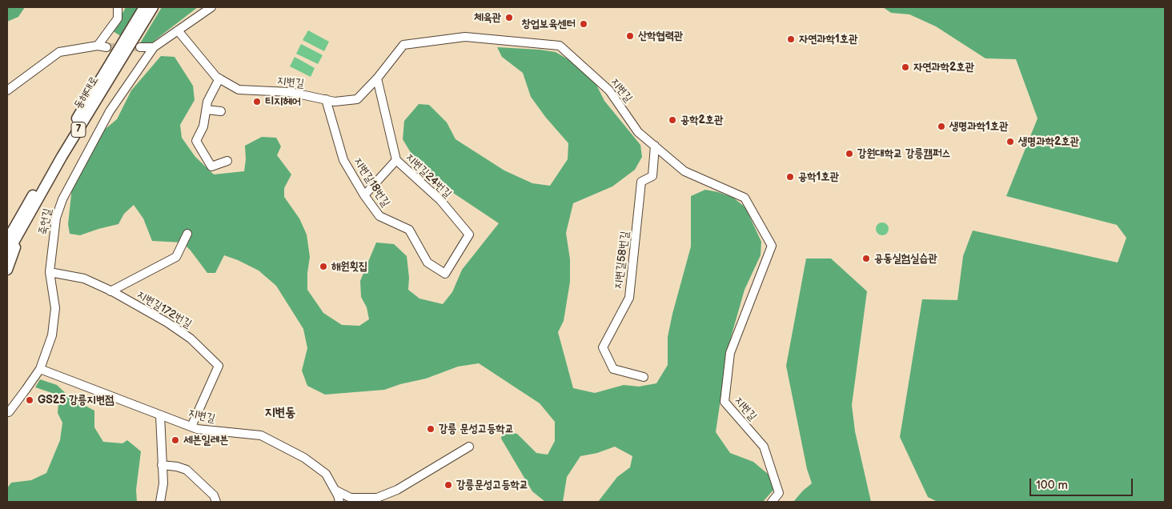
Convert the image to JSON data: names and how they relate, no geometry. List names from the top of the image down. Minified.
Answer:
{"streets":{"main road":["동해대로","7"],"street":["지변길","지변길24번길","지변길18번길","죽헌길","지변길58번길","지변길172번길"]},"crossings":[["지변길","지변길24번길"],["지변길","지변길18번길"],["지변길","죽헌길"],["지변길","지변길58번길"],["지변길","지변길172번길"],["지변길24번길","지변길18번길"],["죽헌길","지변길172번길"]],"districts":["지변동"],"places":["체육관","창업보육센터","산학협력관","자연과학1호관","자연과학2호관","티지헤어","공학2호관","생명과학1호관","생명과학2호관","강원대학교 강릉캠퍼스","공학1호관","공동실험실습관","해원횟집","GS25 강릉지변점","강릉 문성고등학교","세븐일레븐","강릉문성고등학교"],"scale_bar":"100 m"}
